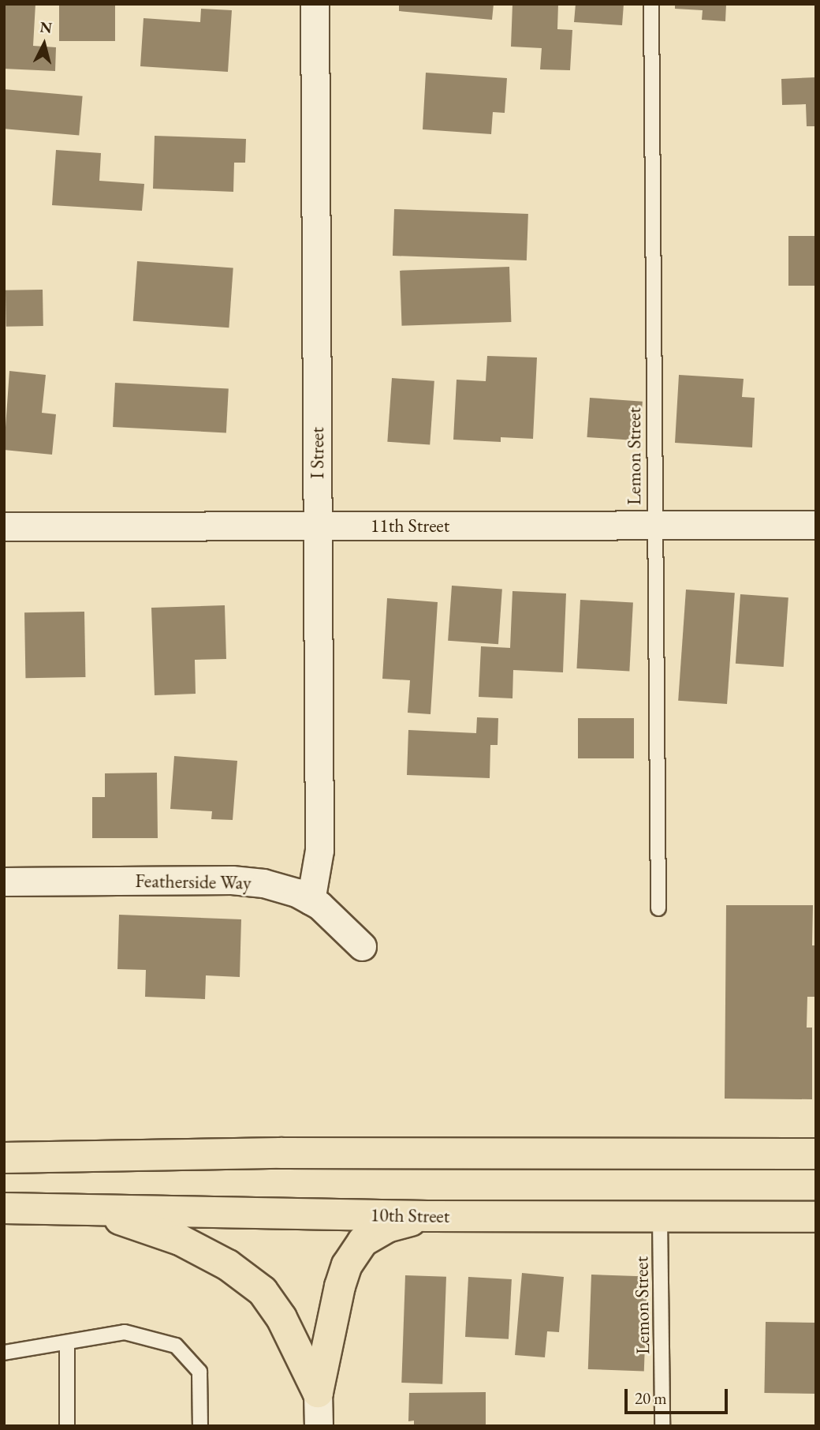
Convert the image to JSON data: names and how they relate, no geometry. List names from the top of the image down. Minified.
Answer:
{"streets":{"highway":["10th Street"],"street":["I Street","11th Street","Featherside Way"],"lane":["Lemon Street"]},"crossings":[["I Street","11th Street"],["I Street","Featherside Way"],["Lemon Street","11th Street"],["Lemon Street","10th Street"]],"scale_bar":"20 m","north":"top"}
